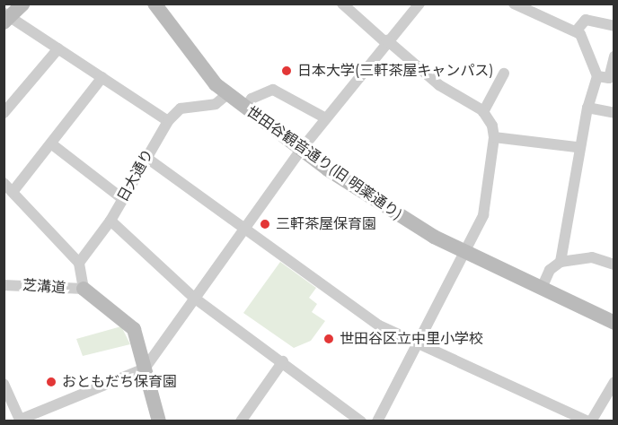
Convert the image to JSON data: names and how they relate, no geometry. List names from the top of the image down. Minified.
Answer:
{"streets":{"street":["世田谷観音通り(旧 明薬通り)","日大通り","芝溝道"]},"crossings":[["世田谷観音通り(旧 明薬通り)","日大通り"]],"places":["日本大学(三軒茶屋キャンパス)","三軒茶屋保育園","世田谷区立中里小学校","おともだち保育園"]}
